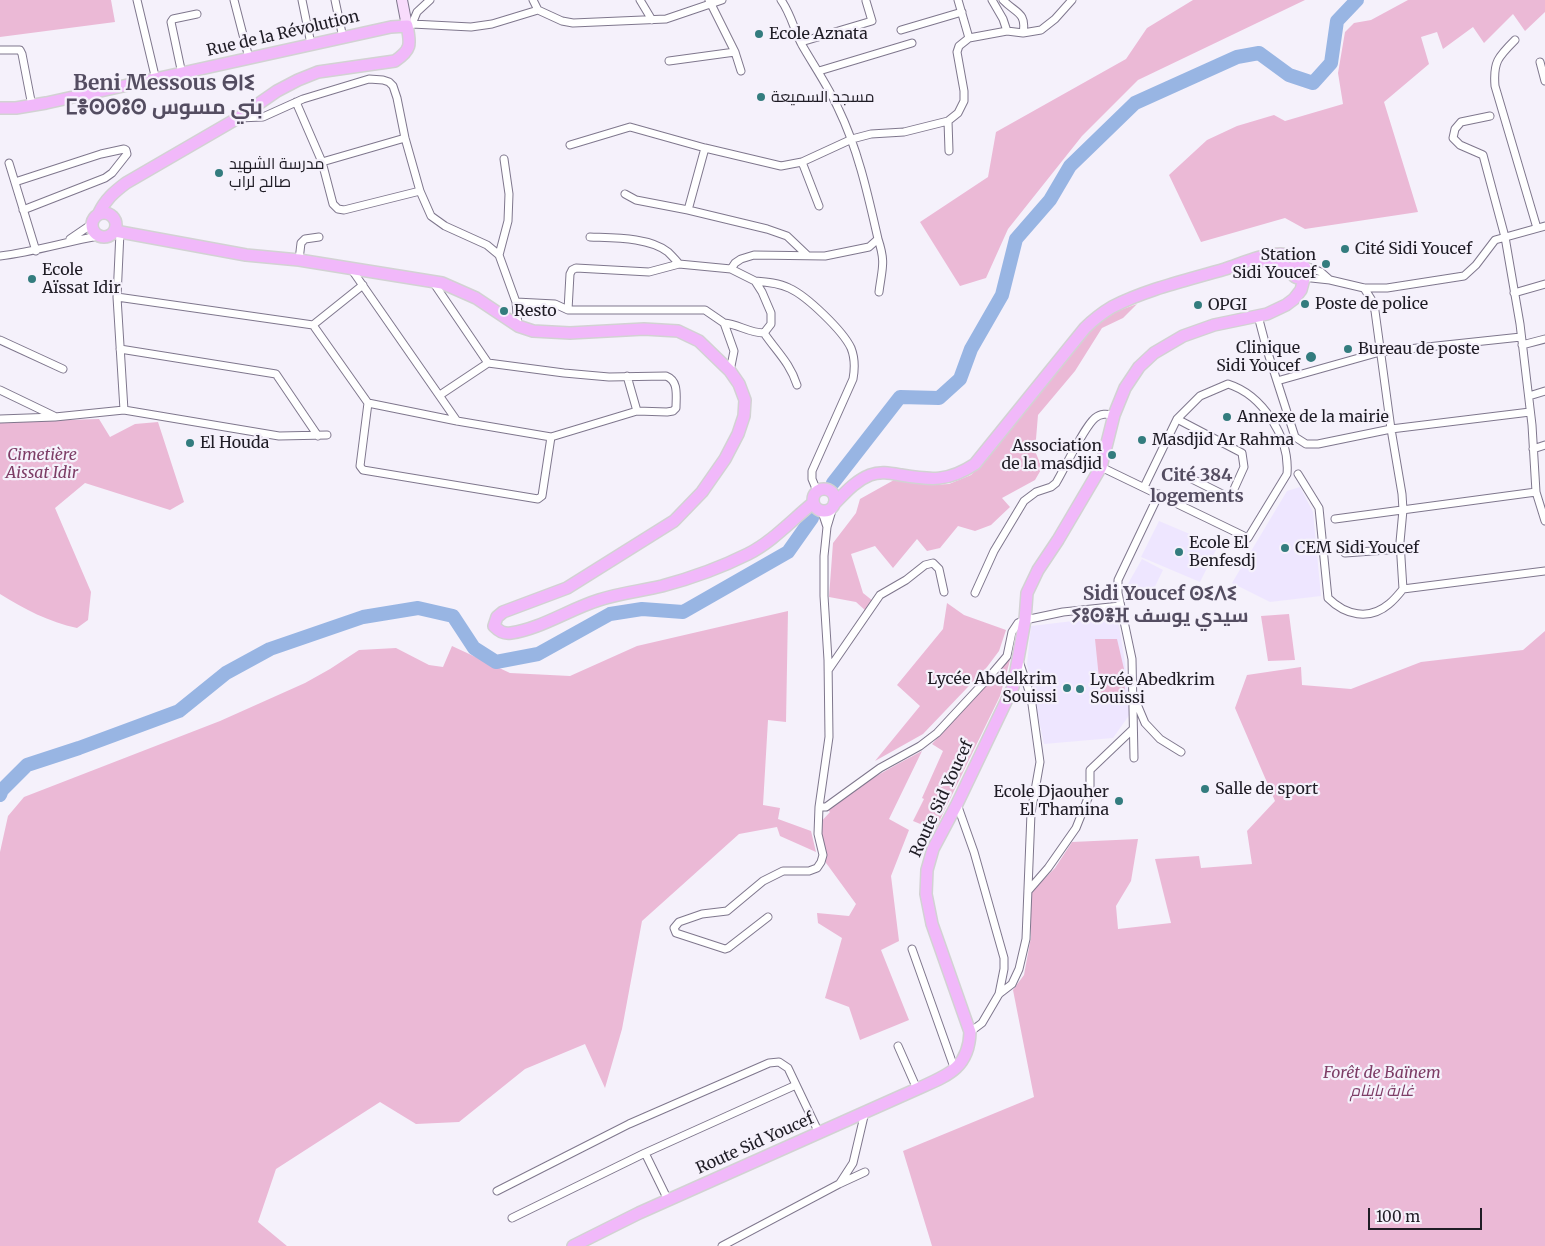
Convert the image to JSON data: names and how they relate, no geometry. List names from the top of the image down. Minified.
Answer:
{"streets":{"main road":["Rue de la Révolution","Route Sid Youcef"]},"districts":["Beni Messous ⴱⵏⵉ ⵎⴻⵙⵙⵓⵙ بني مسوس","Cité 384 logements","Sidi Youcef ⵙⵉⴷⵉ ⵢⵓⵙⴻⴼ سيدي يوسف"],"parks":["Cimetière Aissat Idir","Forêt de Baïnem غابة باينام"],"places":["Ecole Aznata","مسجد السميعة","مدرسة الشهيد صالح لراب","Cité Sidi Youcef","Station Sidi Youcef","Ecole Aïssat Idir","Poste de police","OPGI","Resto","Bureau de poste","Clinique Sidi Youcef","Annexe de la mairie","Masdjid Ar Rahma","El Houda","Association de la masdjid","CEM Sidi Youcef","Ecole El Benfesdj","Lycée Abdelkrim Souissi","Lycée Abedkrim Souissi","Salle de sport","Ecole Djaouher El Thamina"],"scale_bar":"100 m"}
